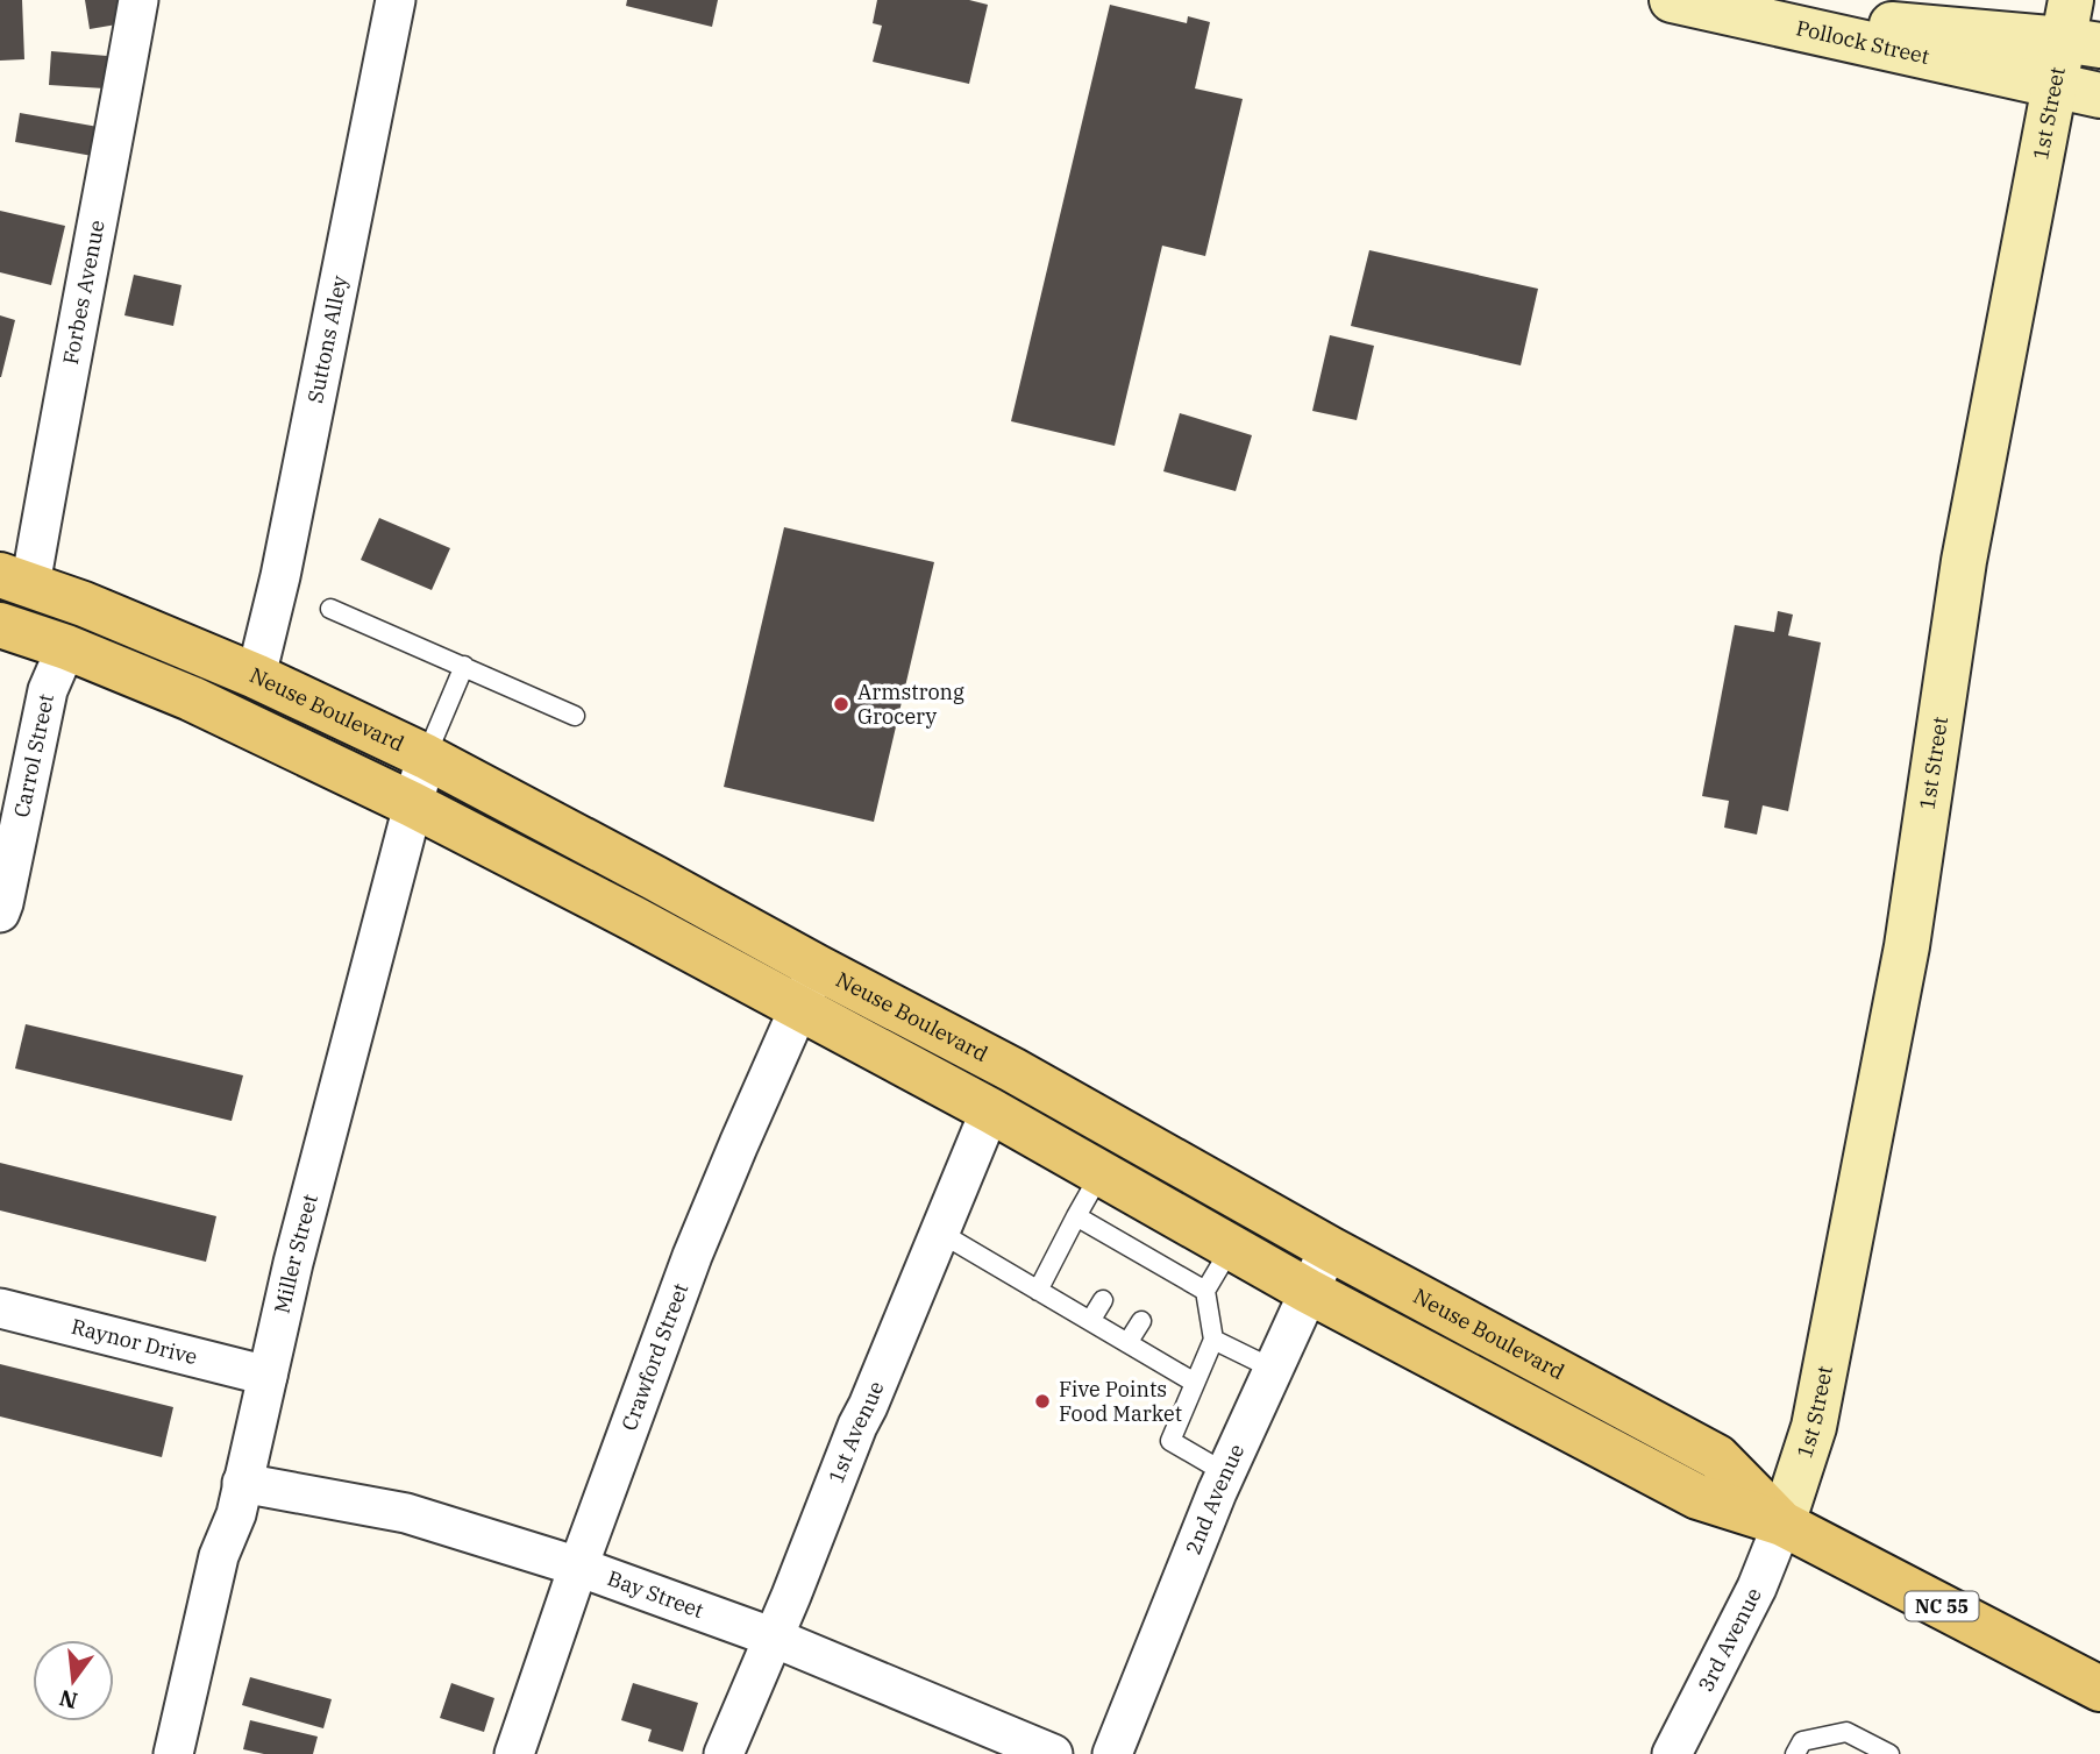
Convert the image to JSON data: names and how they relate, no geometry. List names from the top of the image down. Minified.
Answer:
{"streets":{"main road":["Pollock Street","1st Street","Neuse Boulevard","NC 55"],"street":["Forbes Avenue","Suttons Alley","Carrol Street","Miller Street","Raynor Drive","Crawford Street","1st Avenue","2nd Avenue","Bay Street","3rd Avenue"]},"crossings":[["Pollock Street","1st Street"],["1st Street","Neuse Boulevard"],["1st Street","3rd Avenue"],["Forbes Avenue","Neuse Boulevard"],["Suttons Alley","Neuse Boulevard"],["Neuse Boulevard","Carrol Street"],["Neuse Boulevard","Miller Street"],["Neuse Boulevard","Crawford Street"],["Neuse Boulevard","1st Avenue"],["Neuse Boulevard","2nd Avenue"],["Neuse Boulevard","3rd Avenue"],["Miller Street","Raynor Drive"],["Miller Street","Bay Street"],["Crawford Street","Bay Street"],["1st Avenue","Bay Street"]],"places":["Armstrong Grocery","Five Points Food Market"],"north":"bottom"}
